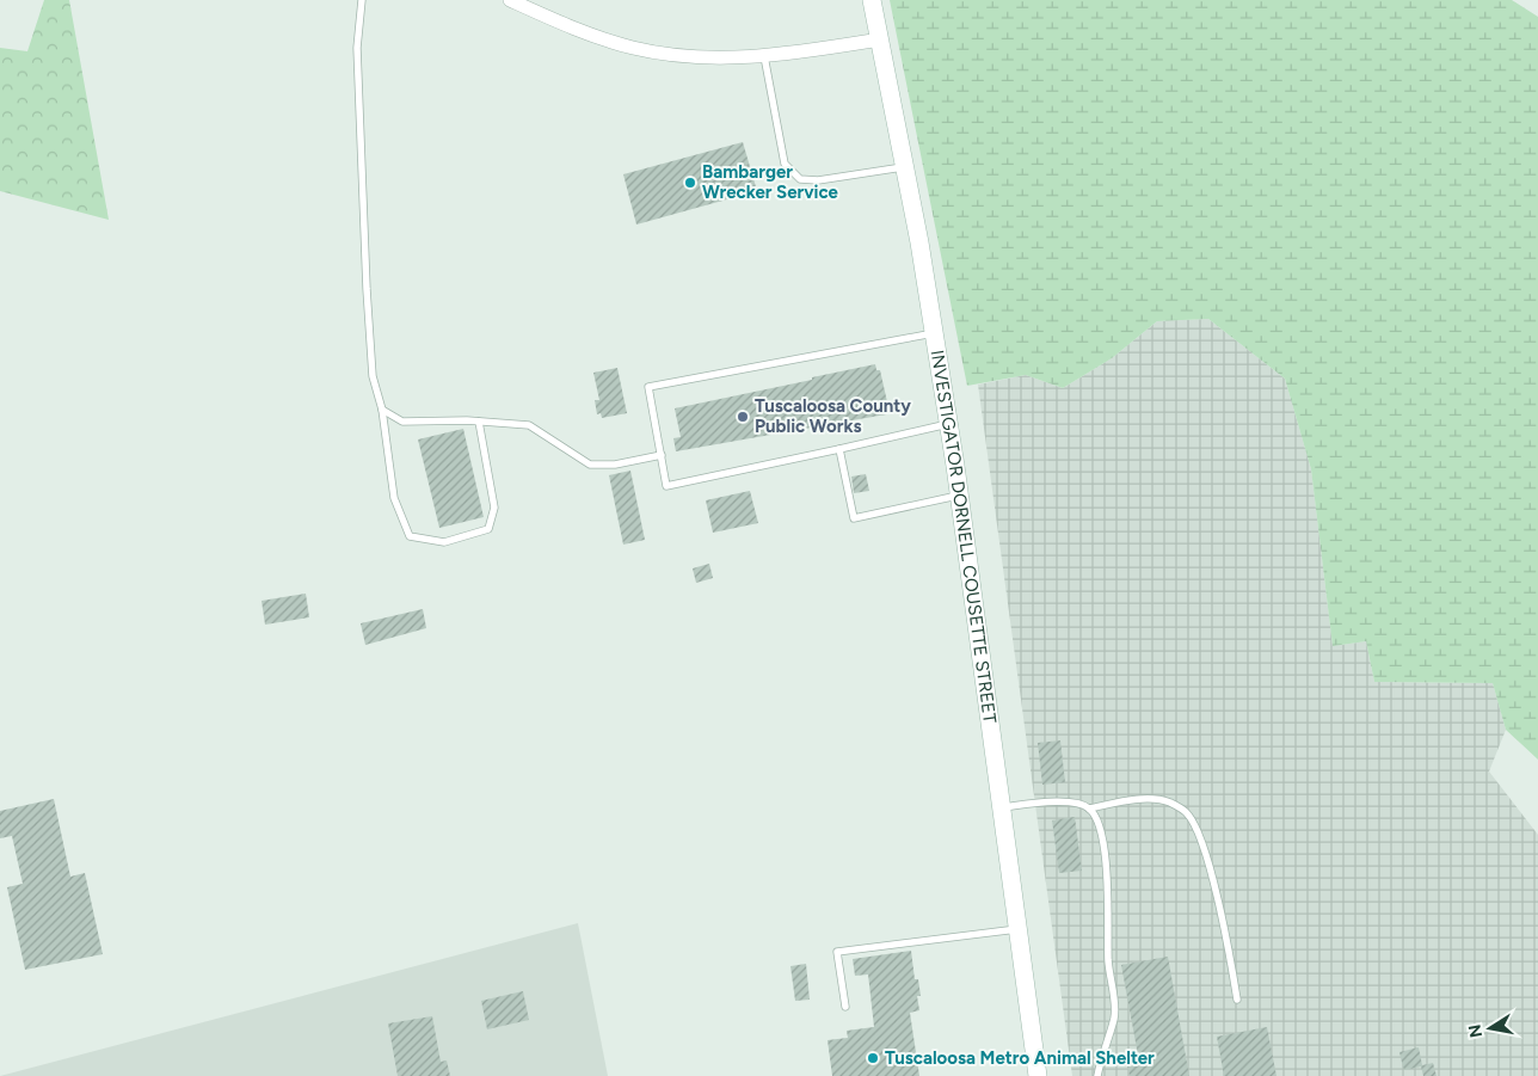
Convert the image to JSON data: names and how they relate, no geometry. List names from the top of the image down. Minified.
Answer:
{"streets":{"main road":["INVESTIGATOR DORNELL COUSETTE STREET"]},"places":["Bambarger Wrecker Service","Tuscaloosa County Public Works","Tuscaloosa Metro Animal Shelter"],"north":"left"}
